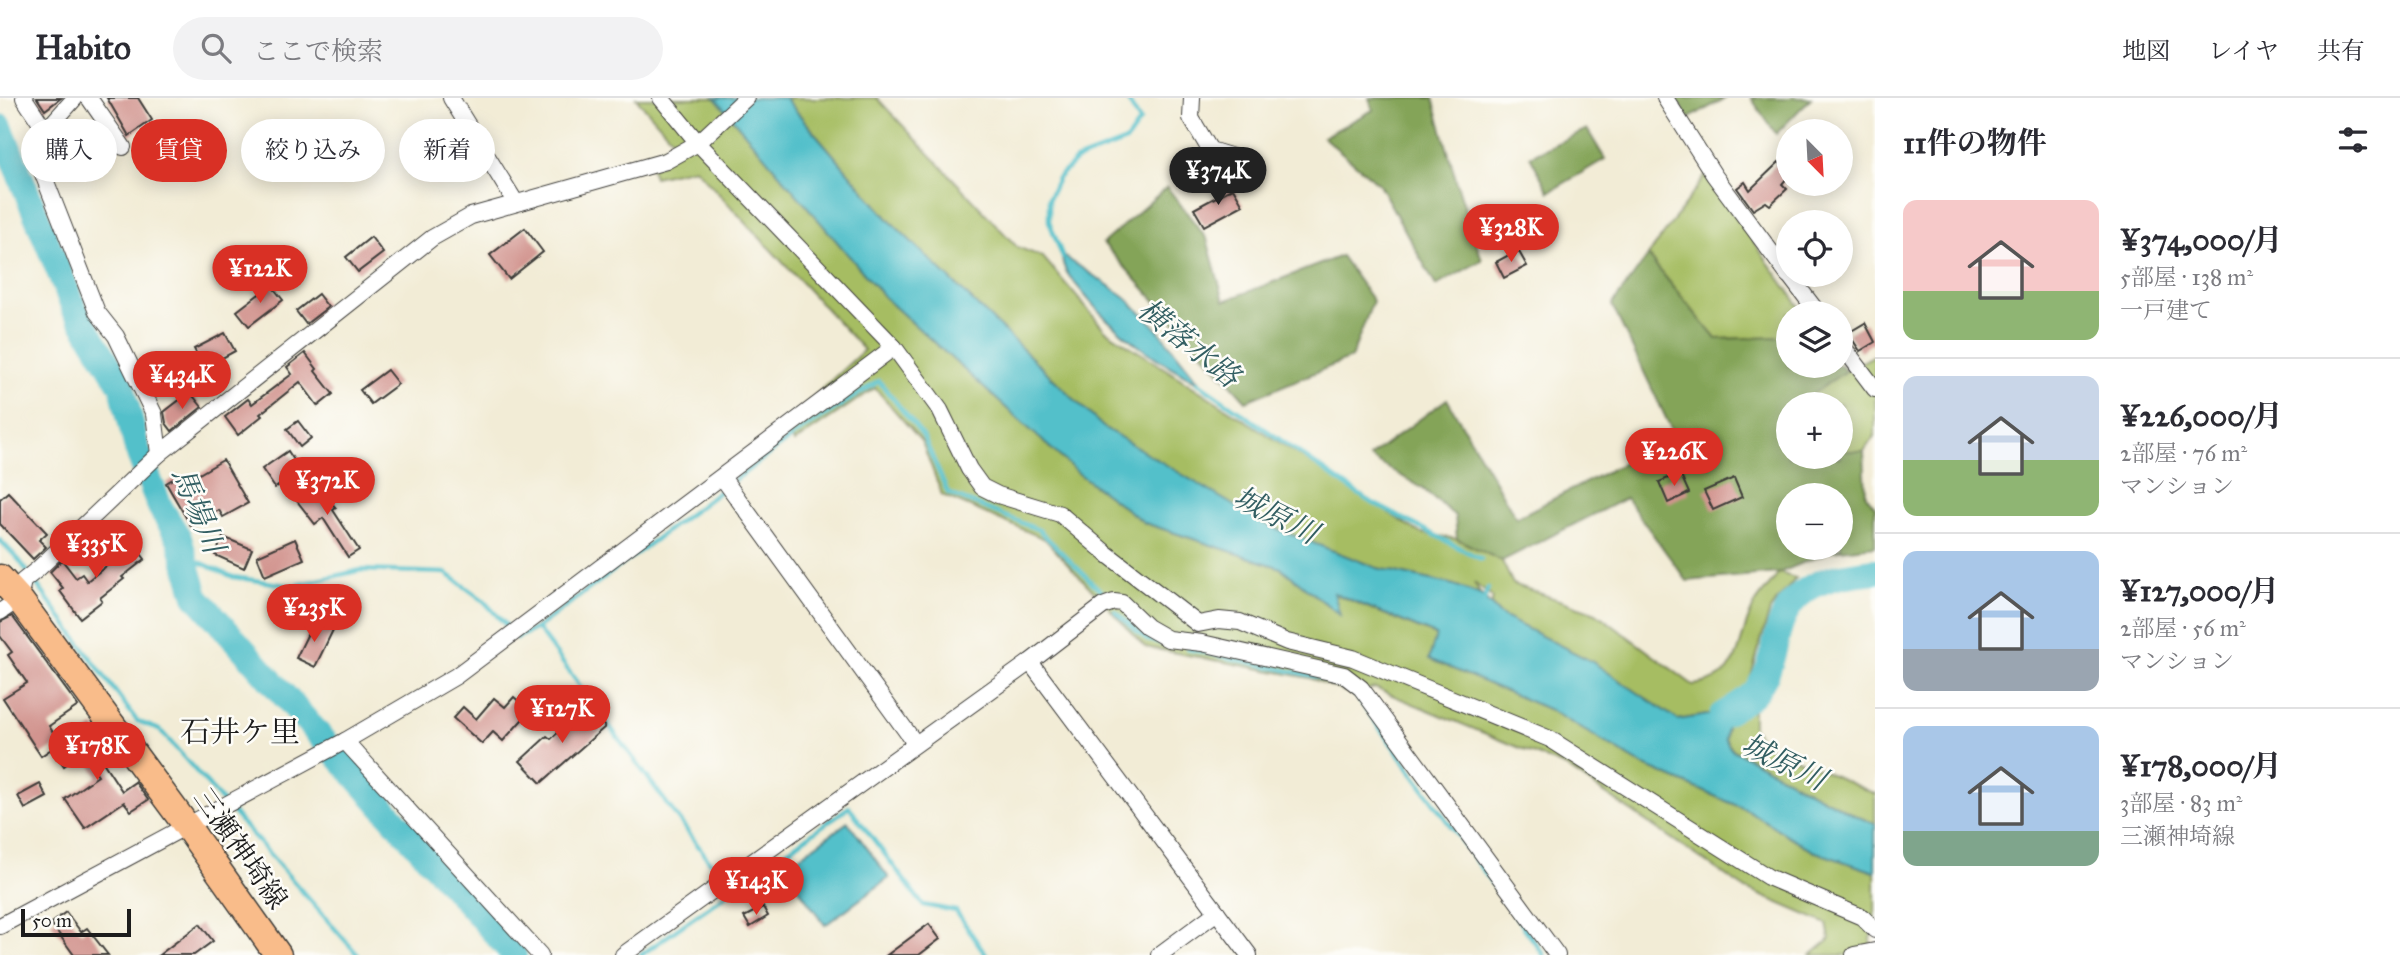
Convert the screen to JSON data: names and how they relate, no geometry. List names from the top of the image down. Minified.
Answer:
{"streets":{"main road":["三瀬神埼線"]},"districts":["石井ケ里"],"water":["横落水路","馬場川","城原川"],"scale_bar":"50 m","north":"bottom right","page":{"header":"Habito","search":"ここで検索","nav":["地図","レイヤ","共有"],"heading":"11件の物件","map_buttons":["+","−"],"chip":["購入","賃貸","絞り込み","新着"],"price":["¥374K","¥328K","¥122K","¥434K","¥226K","¥372K","¥335K","¥235K","¥127K","¥178K","¥143K"],"list":[{"name":"¥374,000/月","note":"5部屋 · 138 m² · 一戸建て"},{"name":"¥226,000/月","note":"2部屋 · 76 m² · マンション"},{"name":"¥127,000/月","note":"2部屋 · 56 m² · マンション"},{"name":"¥178,000/月","note":"3部屋 · 83 m² · 三瀬神埼線"}],"scale":"50 m"}}
